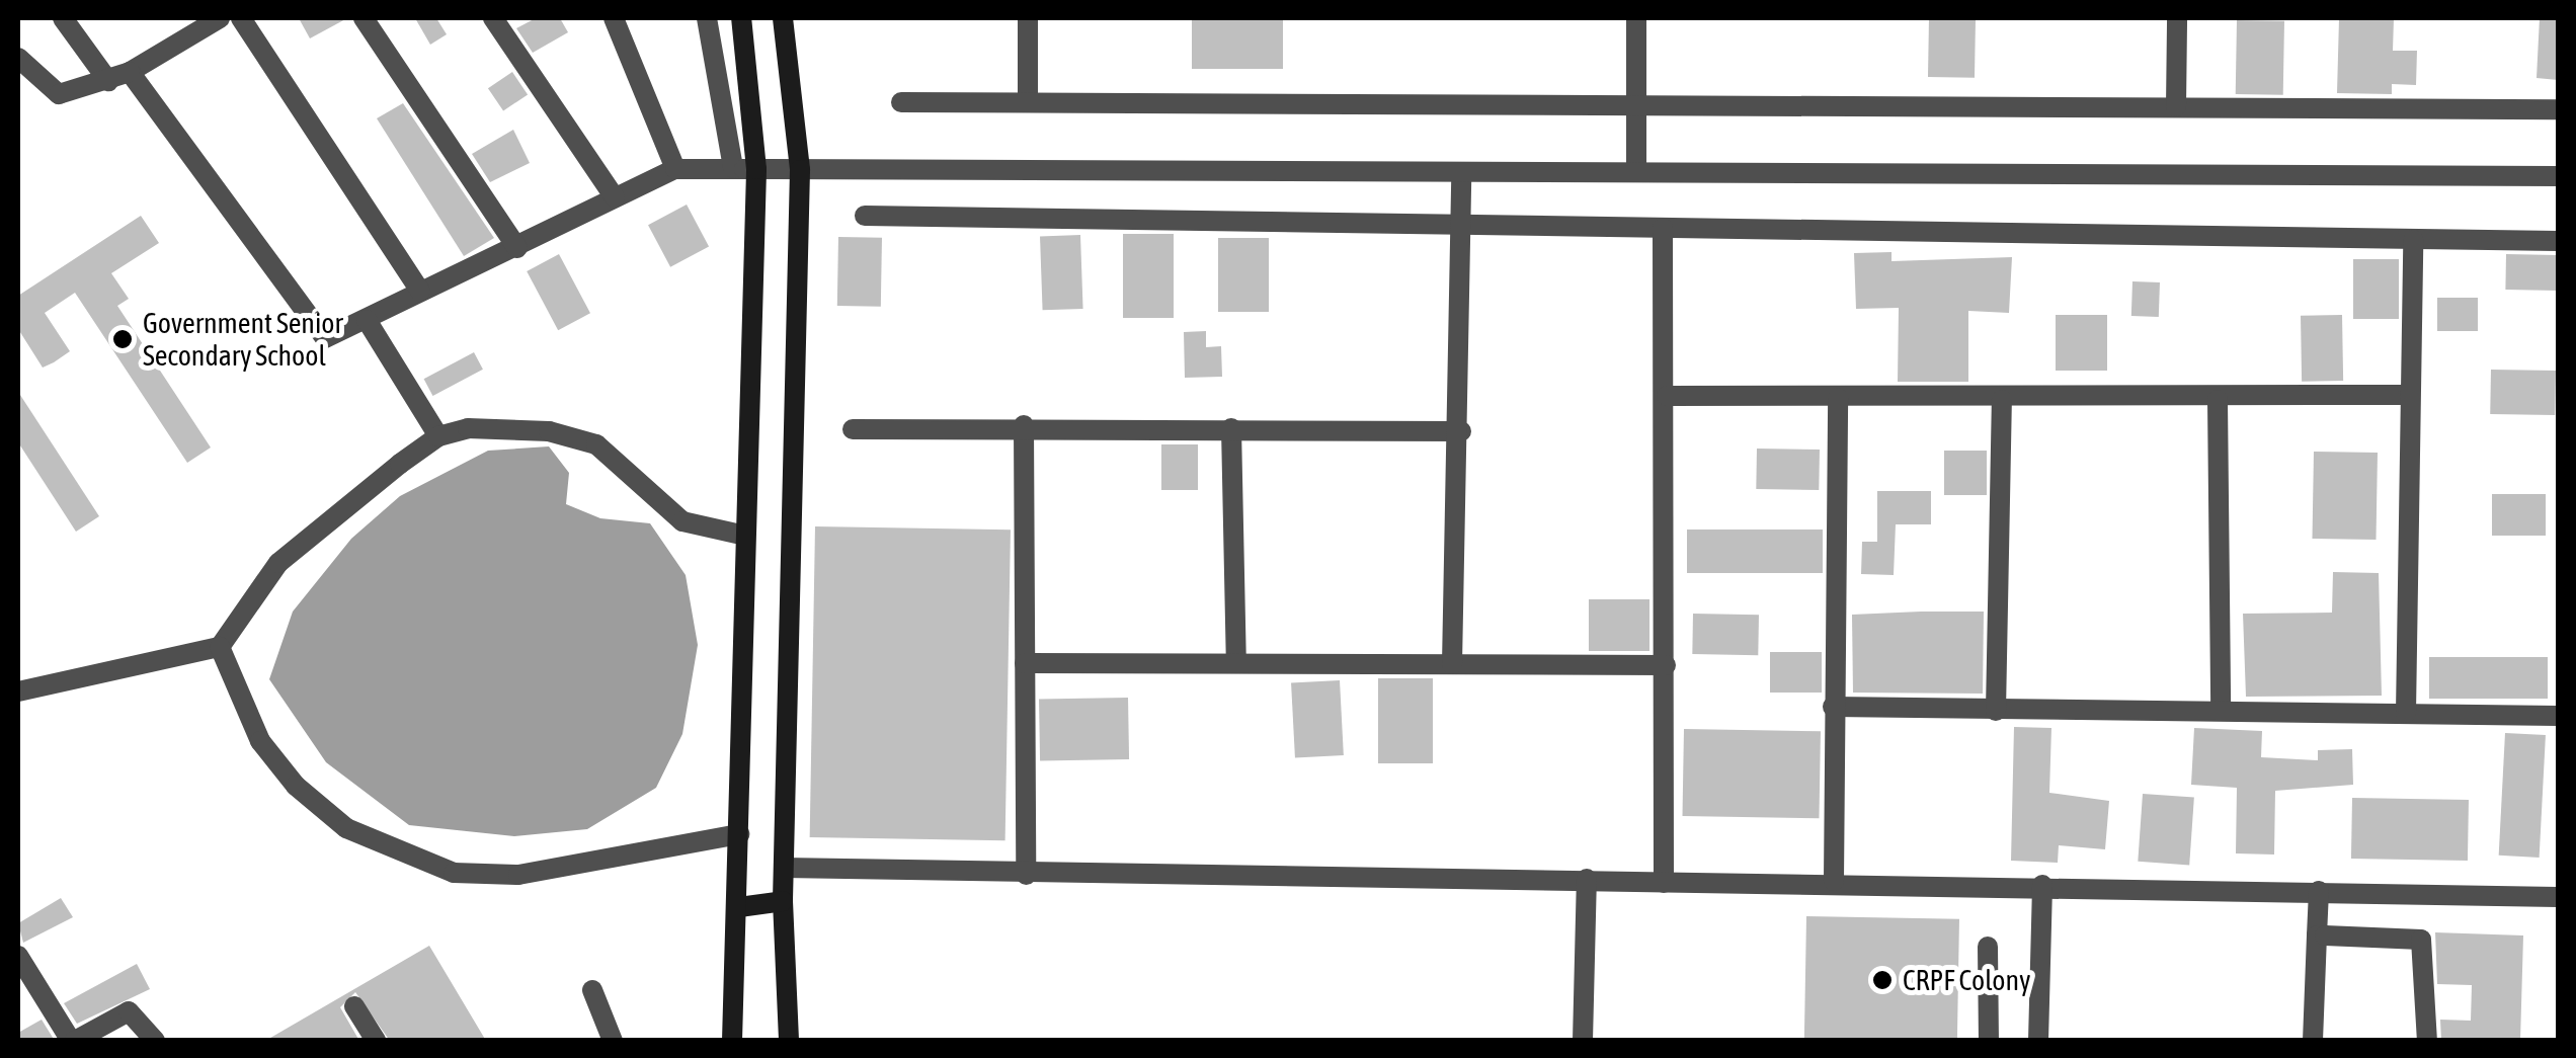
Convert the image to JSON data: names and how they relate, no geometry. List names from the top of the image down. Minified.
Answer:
{"places":["Government Senior Secondary School","CRPF Colony"]}
